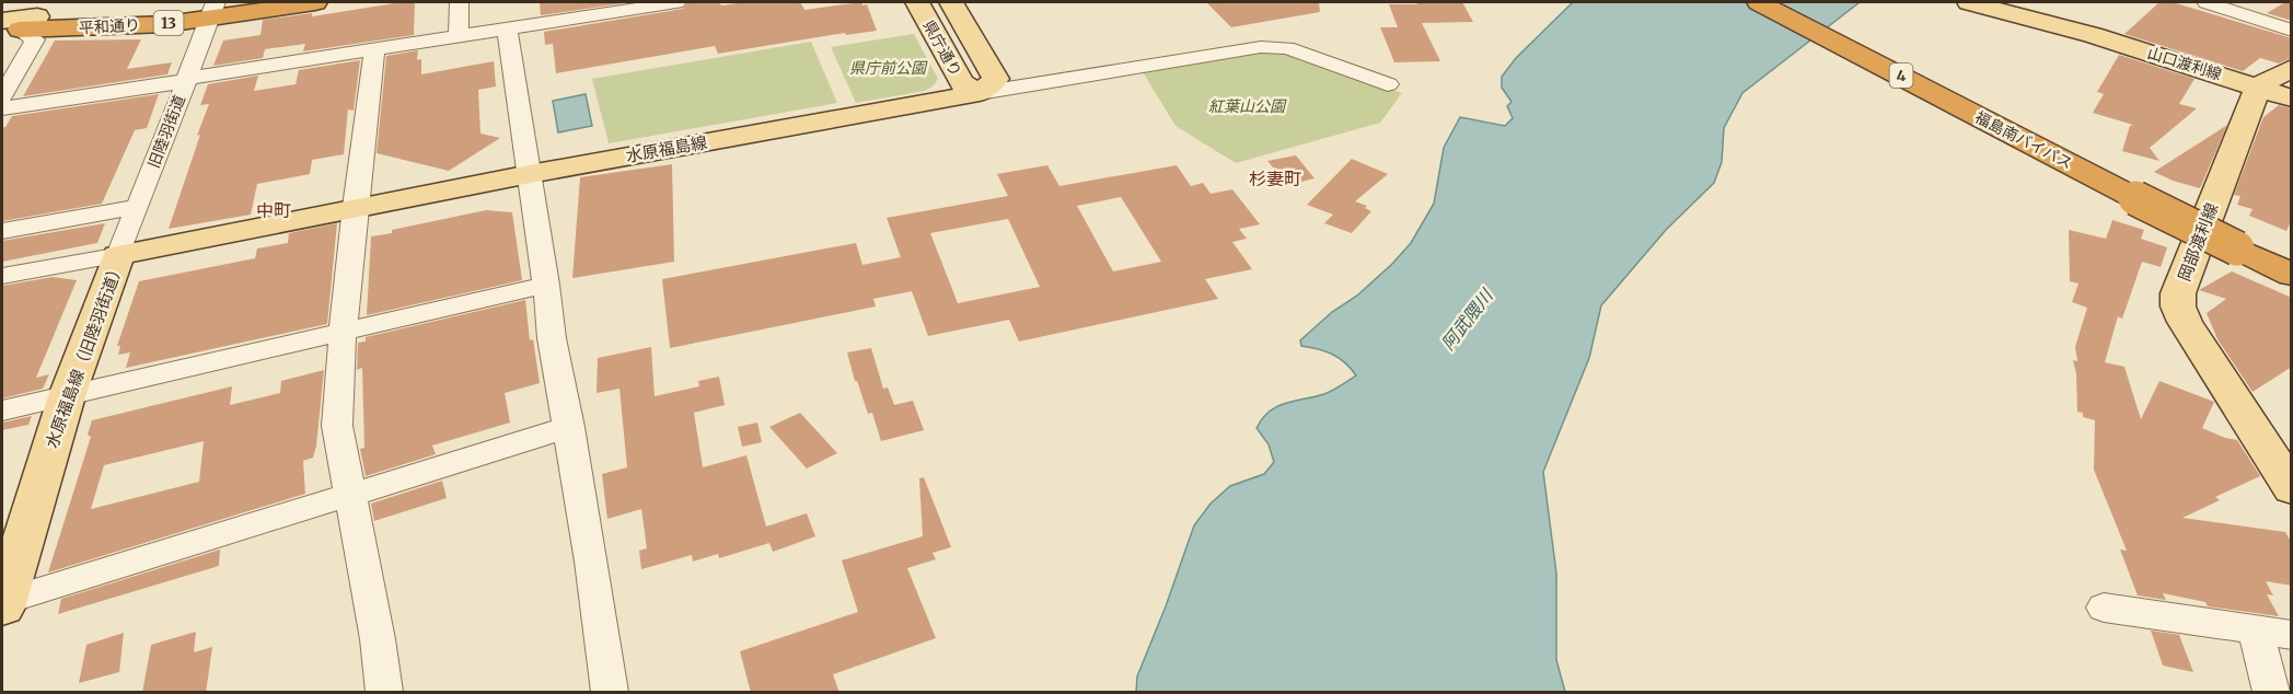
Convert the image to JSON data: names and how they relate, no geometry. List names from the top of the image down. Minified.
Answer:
{"streets":{"highway":["13","平和通り","4","福島南バイパス"],"main road":["県庁通り","山口渡利線","水原福島線","岡部渡利線","水原福島線（旧陸羽街道）"],"street":["旧陸羽街道"]},"crossings":[["平和通り","旧陸羽街道"],["県庁通り","水原福島線"],["山口渡利線","岡部渡利線"],["旧陸羽街道","水原福島線（旧陸羽街道）"],["水原福島線","水原福島線（旧陸羽街道）"]],"districts":["杉妻町","中町"],"water":["阿武隈川"],"parks":["県庁前公園","紅葉山公園"]}
